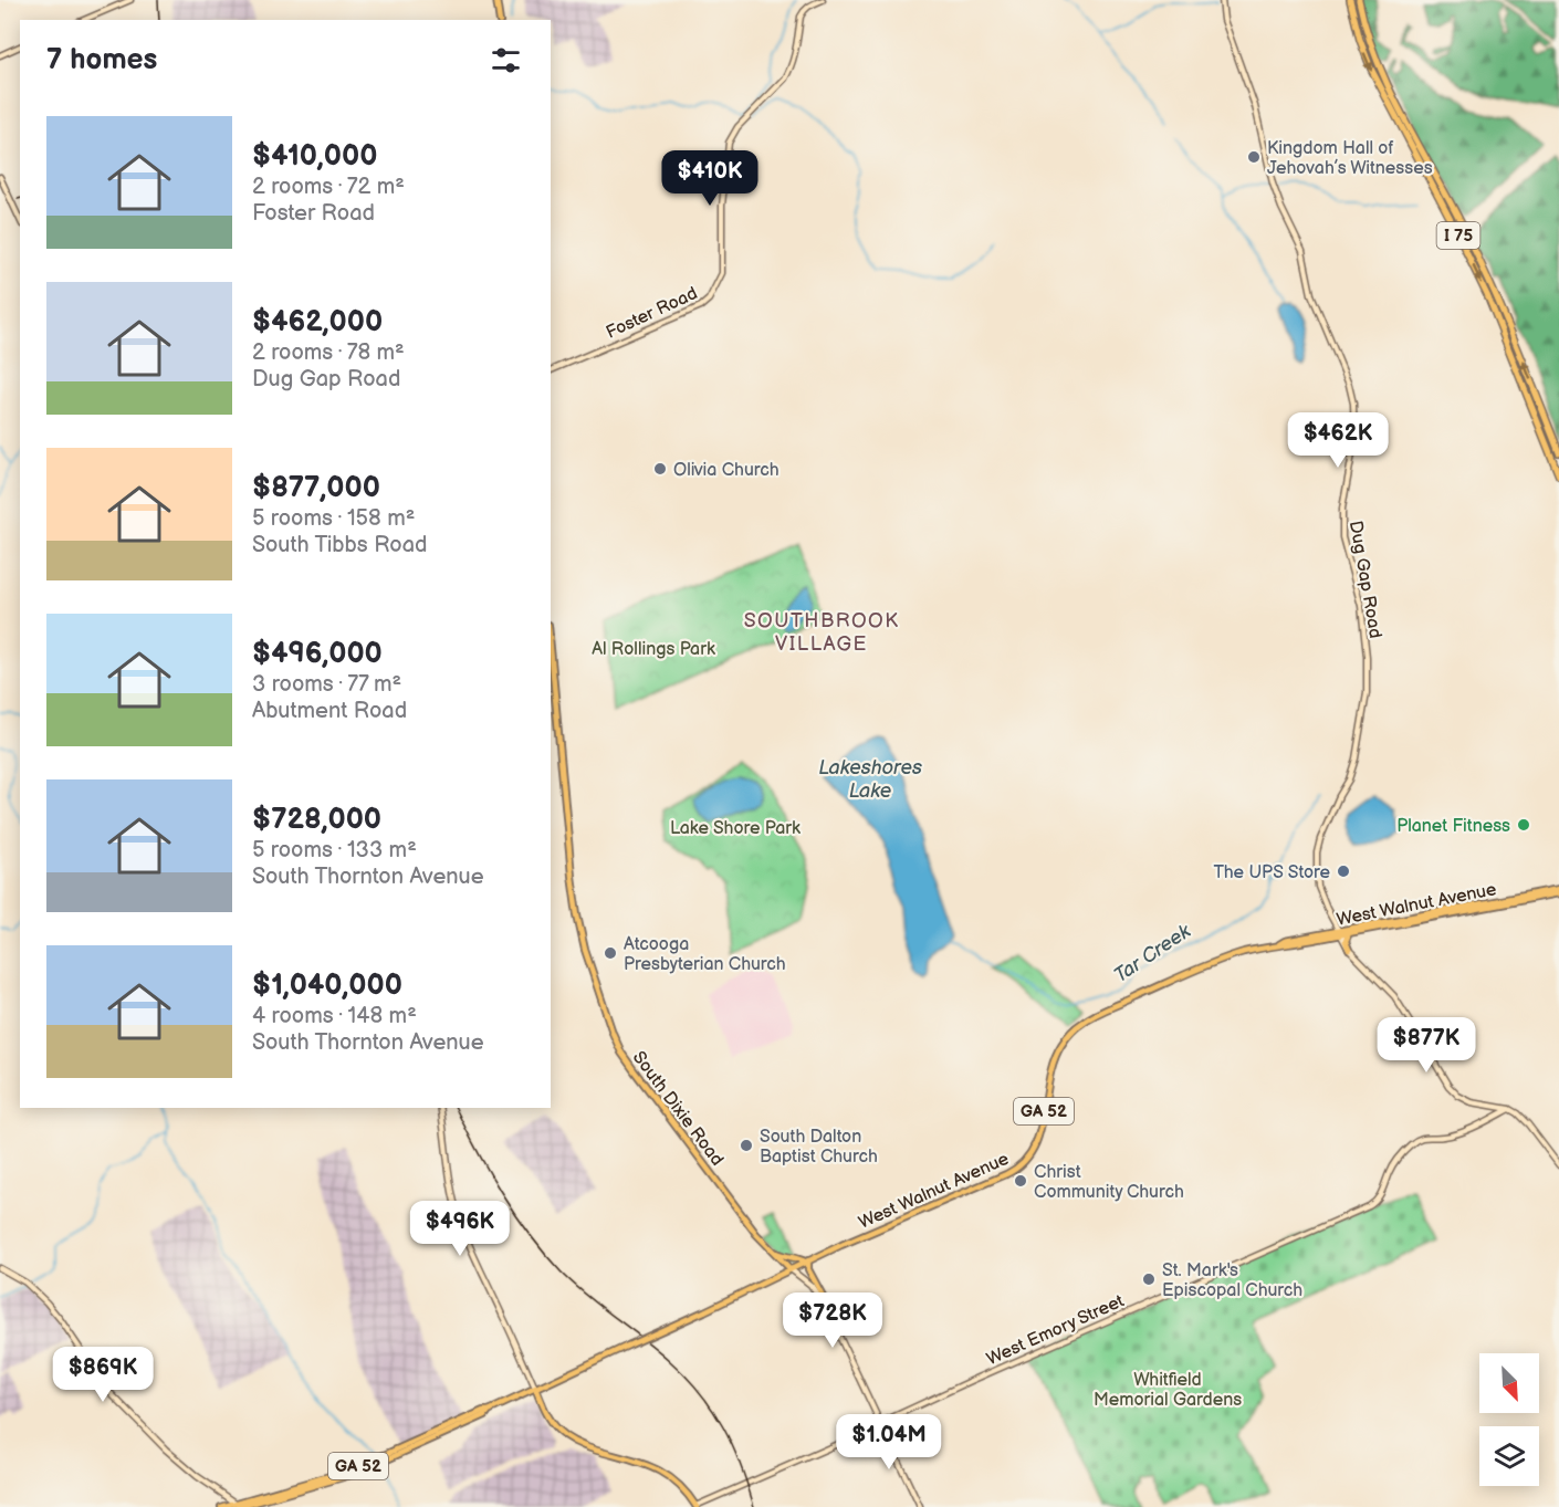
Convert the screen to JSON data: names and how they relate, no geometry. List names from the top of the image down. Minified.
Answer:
{"streets":{"highway":["I 75"],"main road":["West Walnut Avenue","South Dixie Road","GA 52"],"street":["Foster Road","Dug Gap Road","West Emory Street"]},"crossings":[["Dug Gap Road","West Walnut Avenue"],["Dug Gap Road","West Emory Street"],["West Walnut Avenue","South Dixie Road"],["West Walnut Avenue","GA 52"]],"districts":["SOUTHBROOK VILLAGE"],"water":["Lakeshores Lake","Tar Creek"],"parks":["Al Rollings Park","Lake Shore Park","Whitfield Memorial Gardens"],"places":["Kingdom Hall of Jehovah’s Witnesses","Olivia Church","Planet Fitness","The UPS Store","Atcooga Presbyterian Church","South Dalton Baptist Church","Christ Community Church","St. Mark's Episcopal Church"],"north":"bottom right","page":{"heading":"7 homes","list":[{"name":"$410,000","note":"2 rooms · 72 m² · Foster Road"},{"name":"$462,000","note":"2 rooms · 78 m² · Dug Gap Road"},{"name":"$877,000","note":"5 rooms · 158 m² · South Tibbs Road"},{"name":"$496,000","note":"3 rooms · 77 m² · Abutment Road"},{"name":"$728,000","note":"5 rooms · 133 m² · South Thornton Avenue"},{"name":"$1,040,000","note":"4 rooms · 148 m² · South Thornton Avenue"}],"price":["$410K","$462K","$877K","$496K","$728K","$869K","$1.04M"]}}
